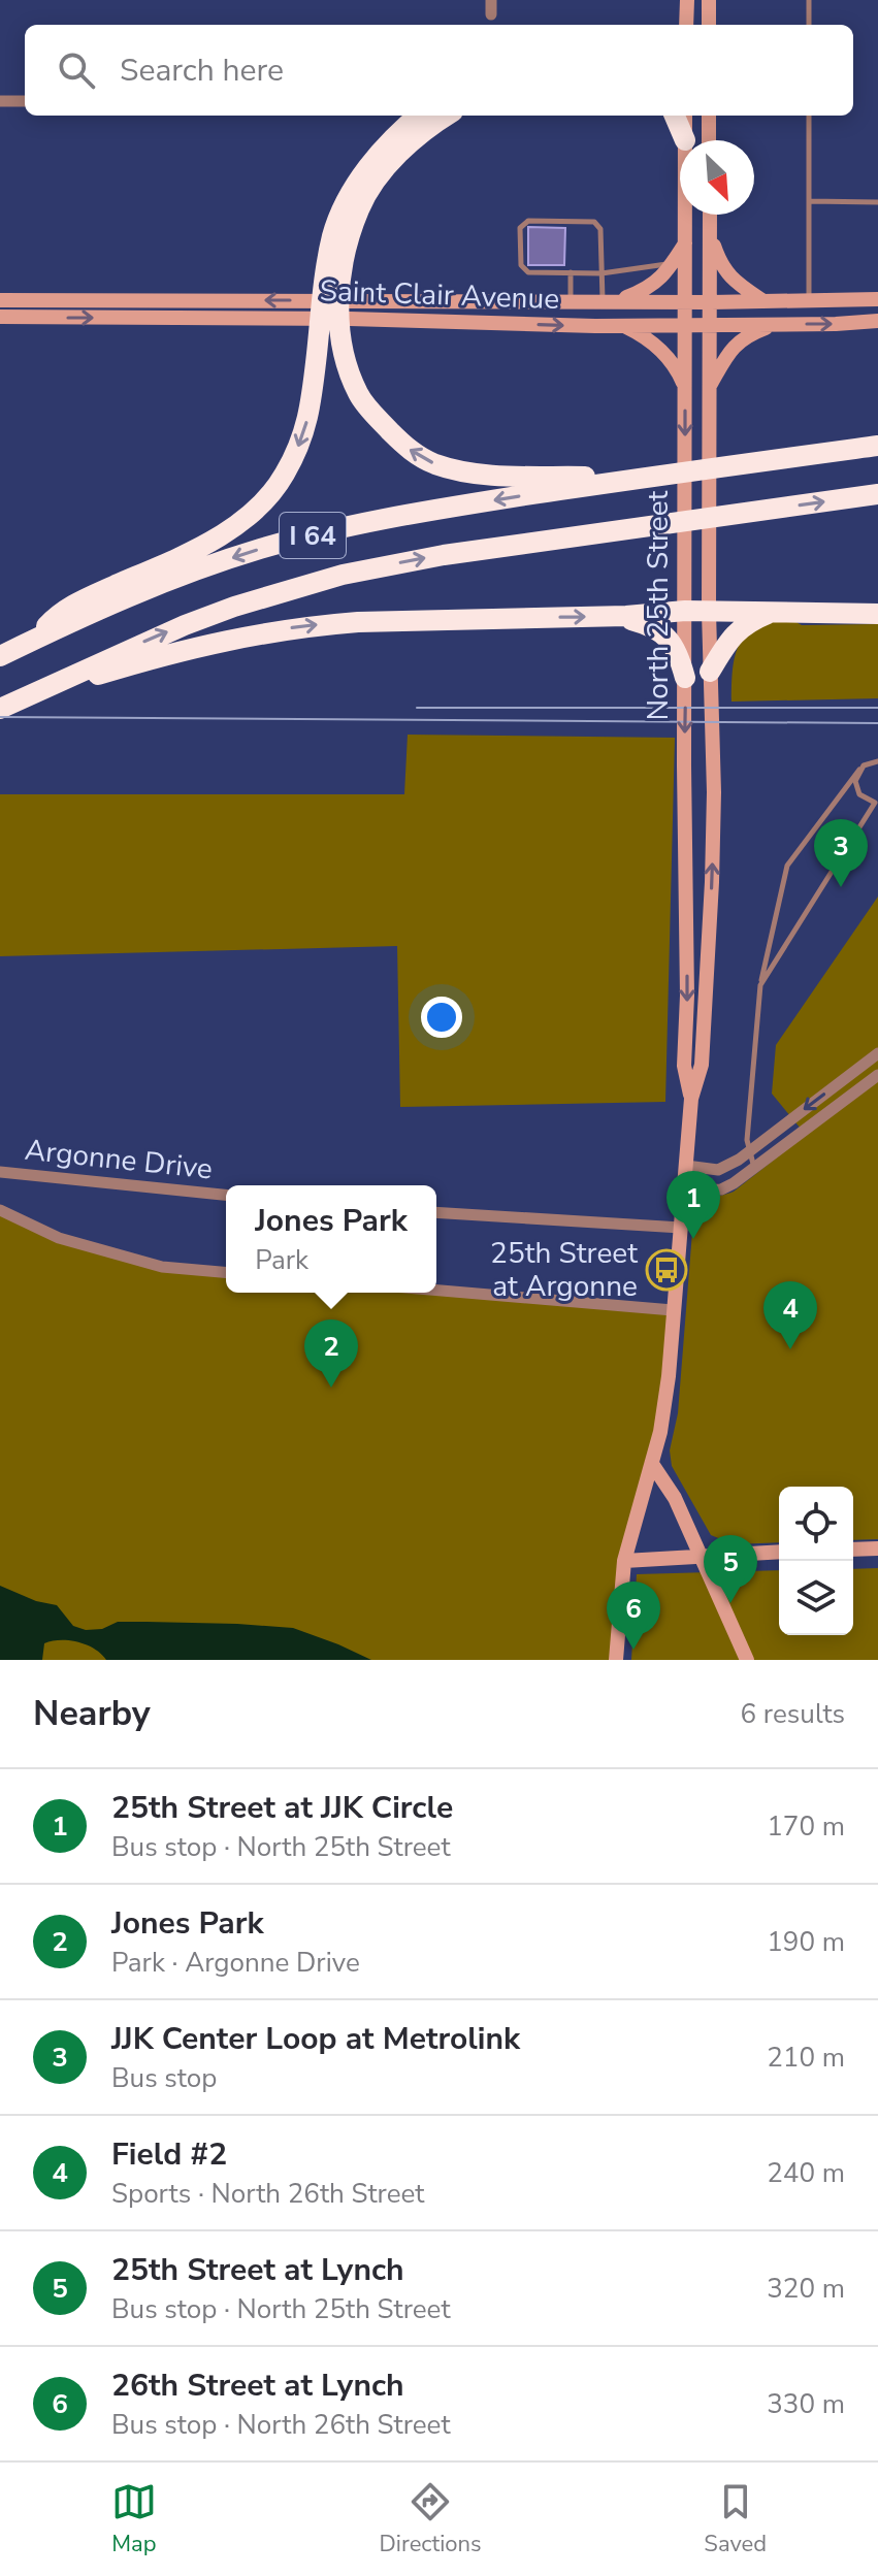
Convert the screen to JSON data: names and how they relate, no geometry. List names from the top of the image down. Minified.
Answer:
{"streets":{"highway":["I 64"],"main road":["Saint Clair Avenue","North 25th Street"],"street":["Argonne Drive"]},"crossings":[["Saint Clair Avenue","North 25th Street"]],"places":{"bus stop":["25th Street at Argonne"]},"north":"bottom right","page":{"search":"Search here","pins":["3","1","4","2","5","6"],"popup":["Jones Park","Park"],"heading":["Nearby","6 results"],"list":[{"mark":"1","name":"25th Street at JJK Circle","note":"Bus stop · North 25th Street","value":"170 m"},{"mark":"2","name":"Jones Park","note":"Park · Argonne Drive","value":"190 m"},{"mark":"3","name":"JJK Center Loop at Metrolink","note":"Bus stop","value":"210 m"},{"mark":"4","name":"Field #2","note":"Sports · North 26th Street","value":"240 m"},{"mark":"5","name":"25th Street at Lynch","note":"Bus stop · North 25th Street","value":"320 m"},{"mark":"6","name":"26th Street at Lynch","note":"Bus stop · North 26th Street","value":"330 m"}],"nav":["Map","Directions","Saved"]}}
